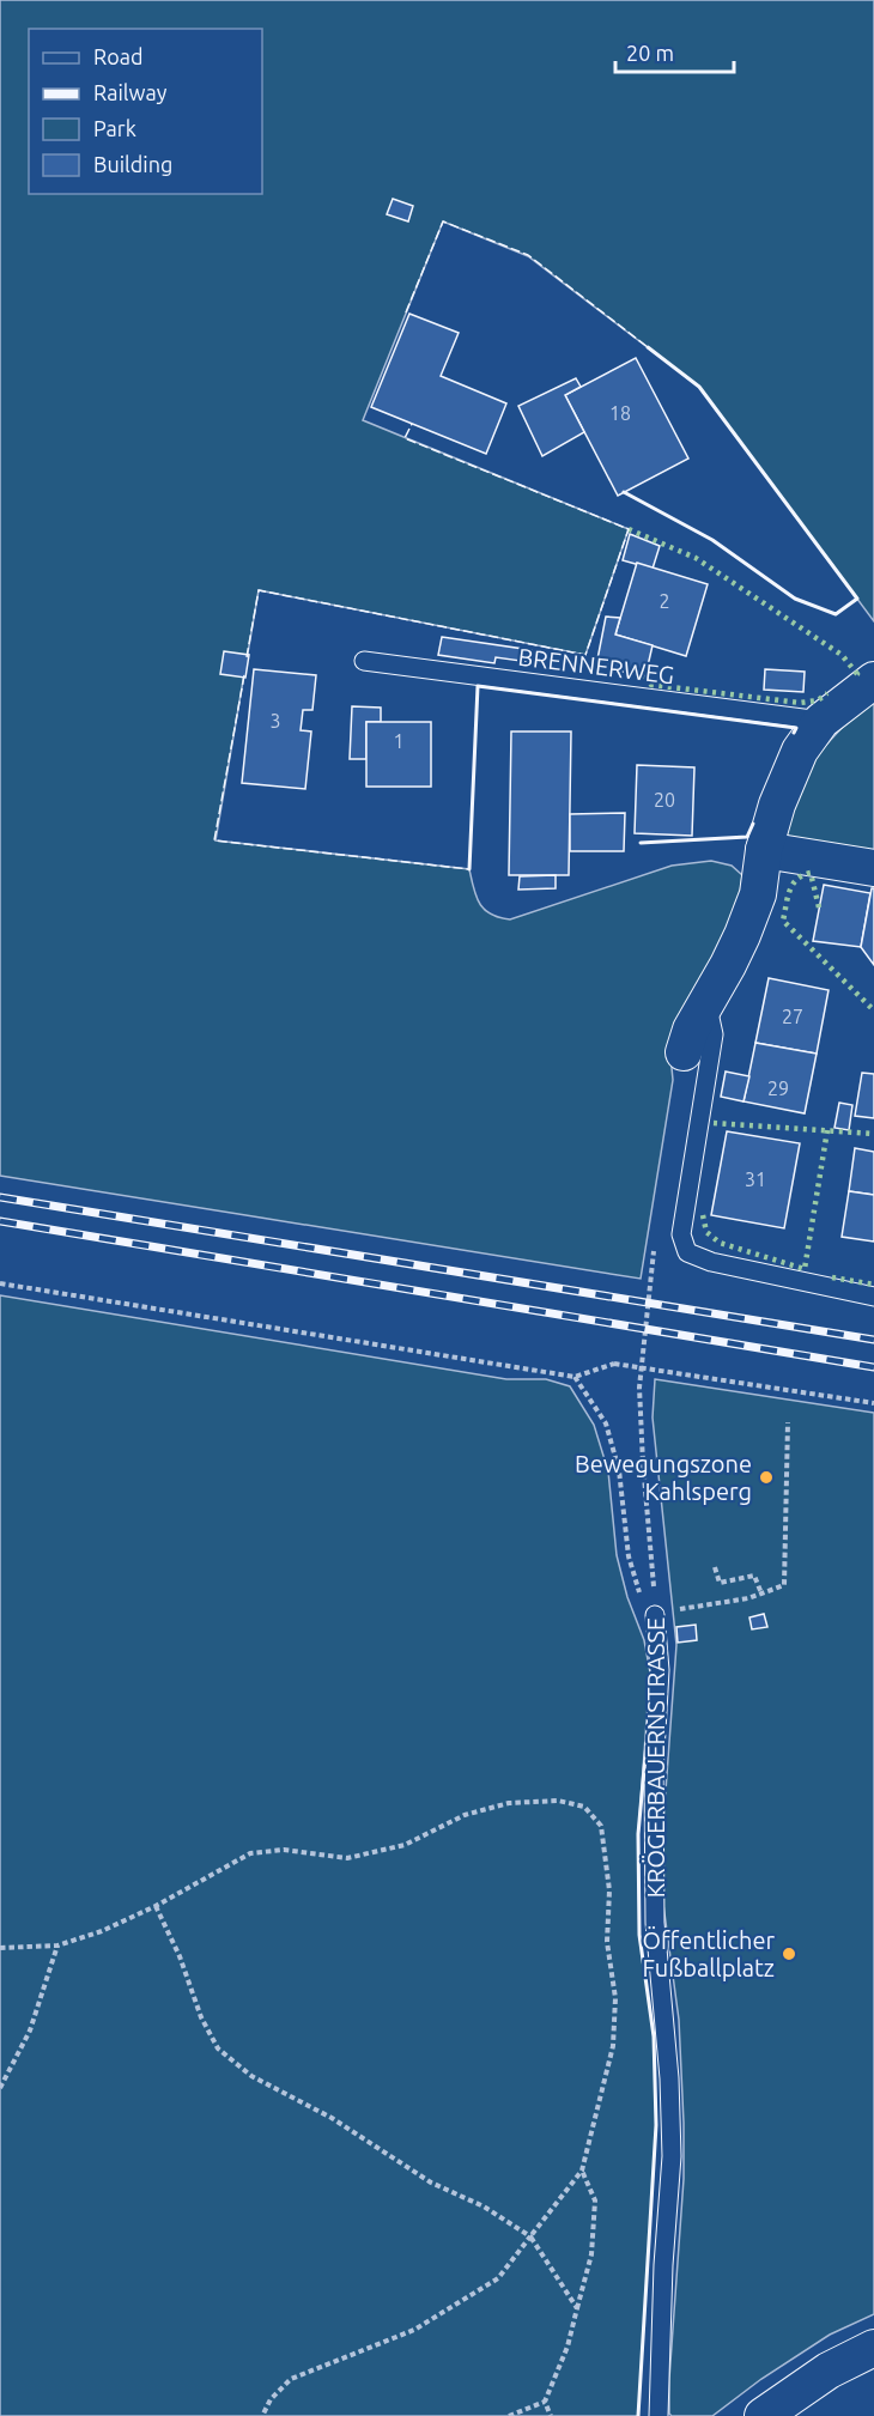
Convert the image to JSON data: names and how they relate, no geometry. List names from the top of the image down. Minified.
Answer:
{"streets":{"lane":["BRENNERWEG","KRÖGERBAUERNSTRASSE"]},"places":["Bewegungszone Kahlsperg","Öffentlicher Fußballplatz"],"house_numbers":["18","2","3","1","20","27","29","31"],"legend":["Road","Railway","Park","Building"],"scale_bar":"20 m"}
